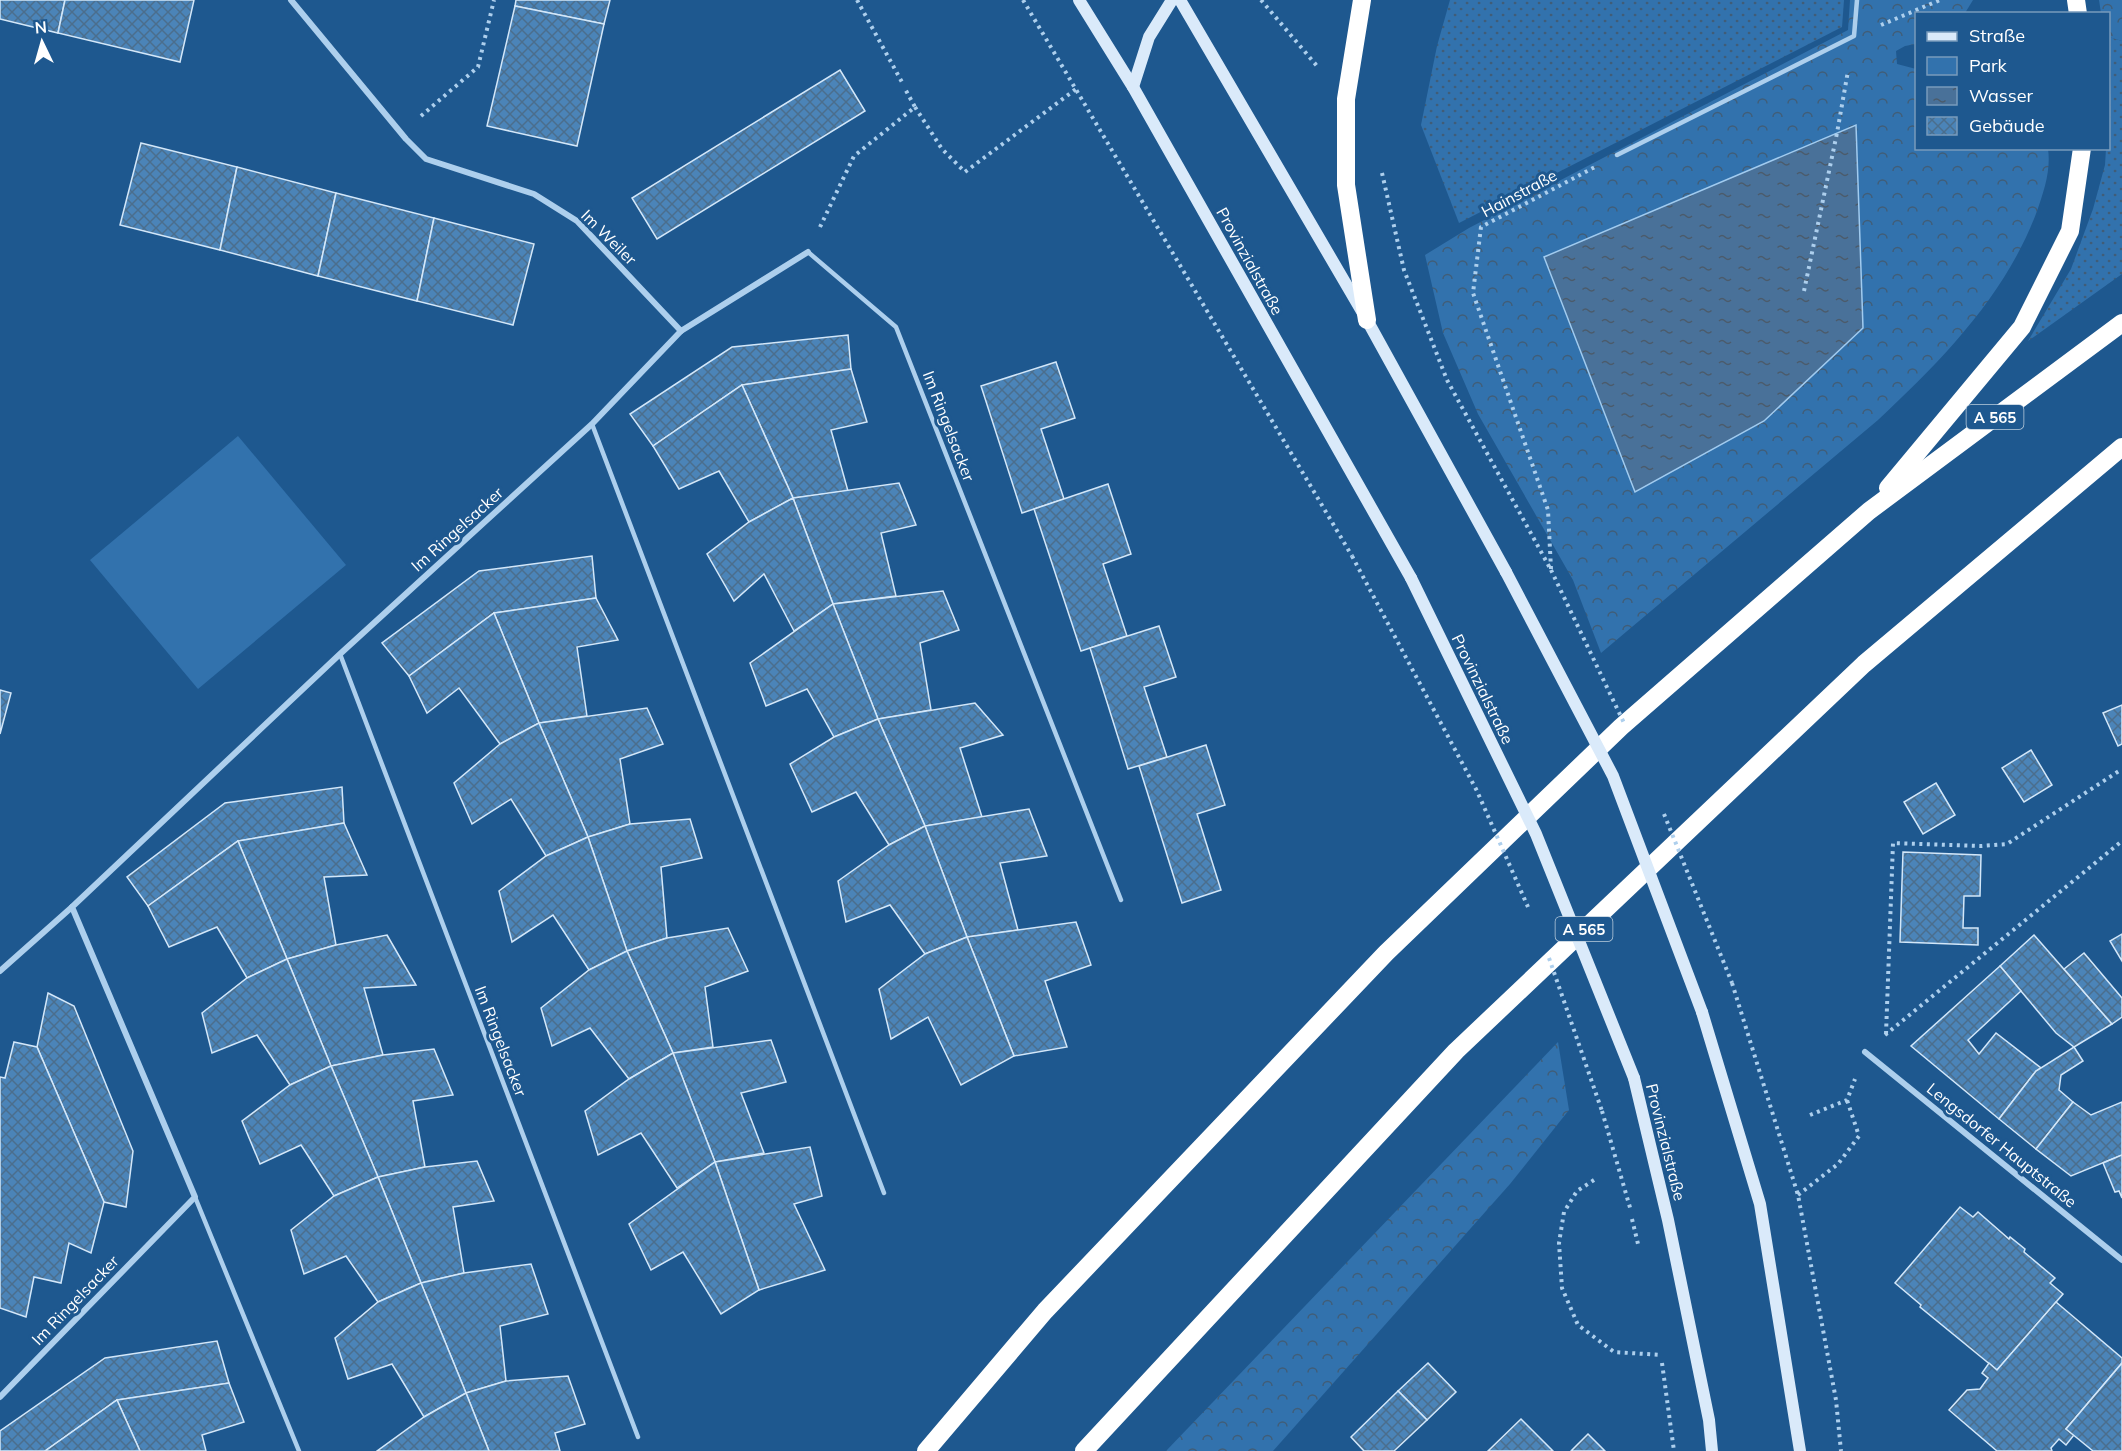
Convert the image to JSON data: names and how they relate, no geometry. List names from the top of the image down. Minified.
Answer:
{"streets":{"highway":["A 565"],"main road":["Provinzialstraße"],"street":["Im Weiler","Im Ringelsacker","Lengsdorfer Hauptstraße"],"path":["Hainstraße"]},"crossings":[["Im Weiler","Im Ringelsacker"]],"legend":["Straße","Park","Wasser","Gebäude"],"north":"top"}
